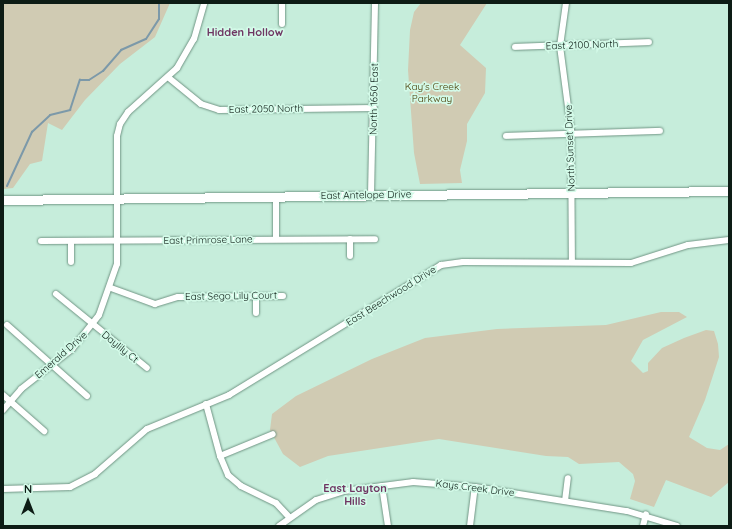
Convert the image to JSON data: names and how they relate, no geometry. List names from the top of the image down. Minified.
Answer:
{"streets":{"main road":["East Antelope Drive"],"street":["East 2100 North","North 1650 East","East 2050 North","North Sunset Drive","East Primrose Lane","East Sego Lily Court","East Beechwood Drive","Daylily Ct","Emerald Drive","Kays Creek Drive"]},"crossings":[["East 2100 North","North Sunset Drive"],["North 1650 East","East 2050 North"],["North 1650 East","East Antelope Drive"],["East 2050 North","Emerald Drive"],["North Sunset Drive","East Antelope Drive"],["North Sunset Drive","East Beechwood Drive"],["East Antelope Drive","Emerald Drive"],["East Primrose Lane","Emerald Drive"],["East Sego Lily Court","Emerald Drive"],["Daylily Ct","Emerald Drive"]],"districts":["Hidden Hollow","East Layton Hills"],"parks":["Kay's Creek Parkway"],"north":"top"}
